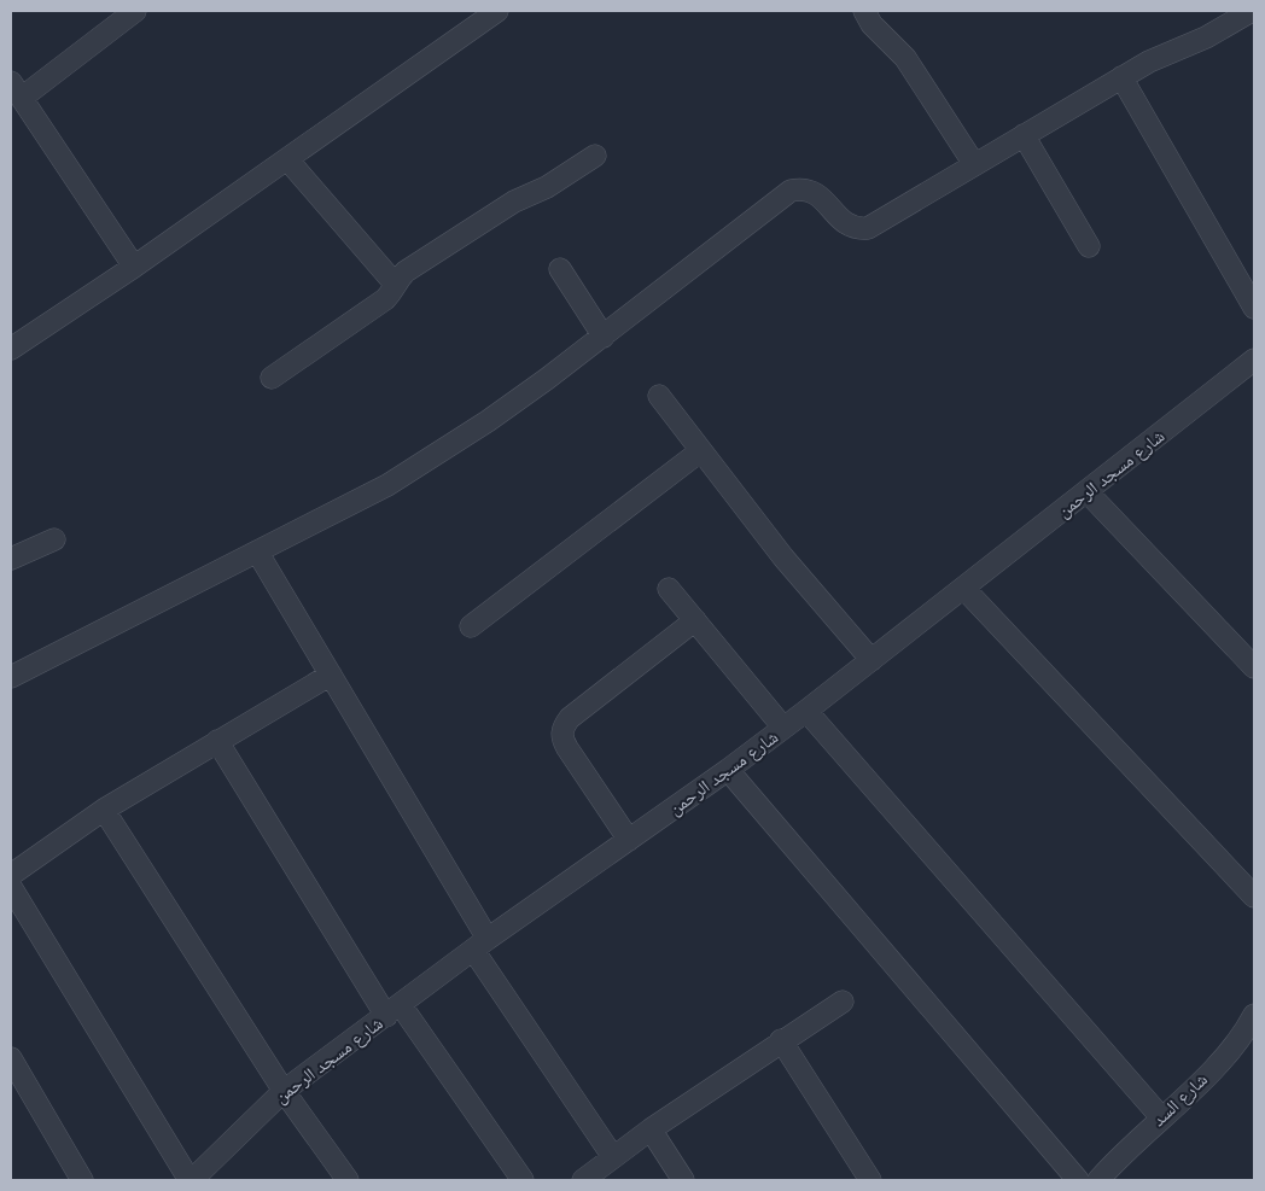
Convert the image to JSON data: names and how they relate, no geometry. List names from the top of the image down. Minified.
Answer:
{"streets":{"street":["شارع مسجد الرحمن","شارع السد"]}}
